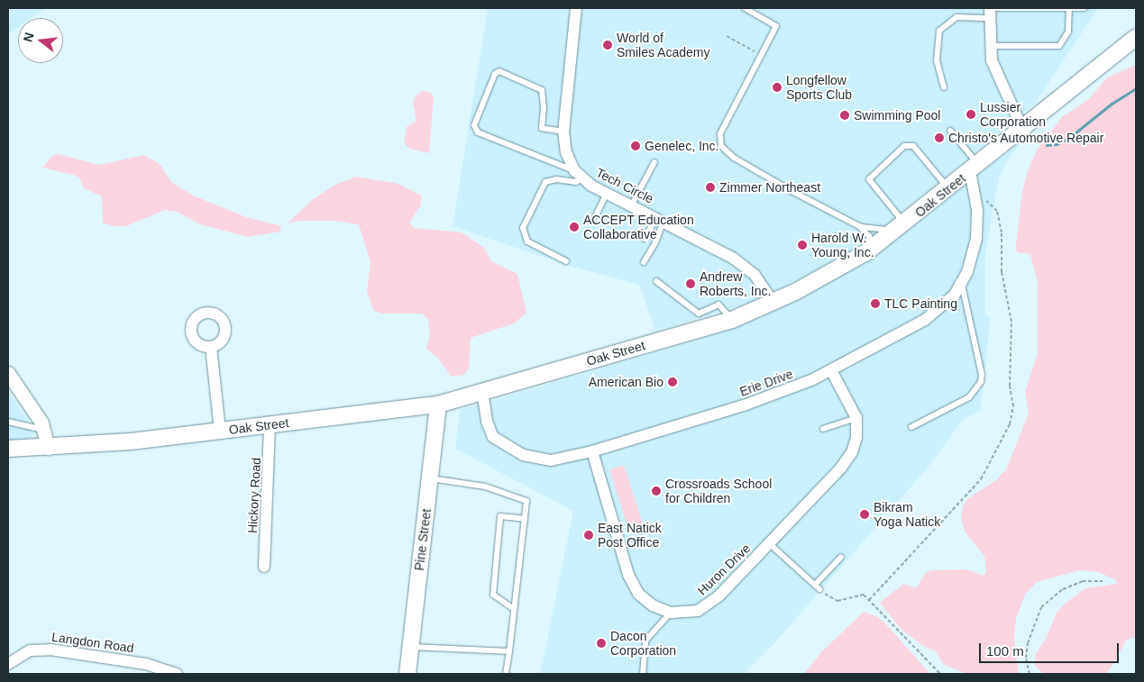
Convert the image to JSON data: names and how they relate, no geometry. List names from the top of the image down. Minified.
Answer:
{"streets":{"main road":["Oak Street","Pine Street"],"street":["Tech Circle","Erie Drive","Hickory Road","Huron Drive","Langdon Road"]},"crossings":[["Tech Circle","Oak Street"],["Oak Street","Erie Drive"],["Oak Street","Hickory Road"],["Oak Street","Pine Street"]],"places":["World of Smiles Academy","Longfellow Sports Club","Lussier Corporation","Swimming Pool","Christo's Automotive Repair","Genelec, Inc.","Zimmer Northeast","ACCEPT Education Collaborative","Harold W. Young, Inc.","Andrew Roberts, Inc.","TLC Painting","American Bio","Crossroads School for Children","Bikram Yoga Natick","East Natick Post Office","Dacon Corporation"],"scale_bar":"100 m","north":"left"}
